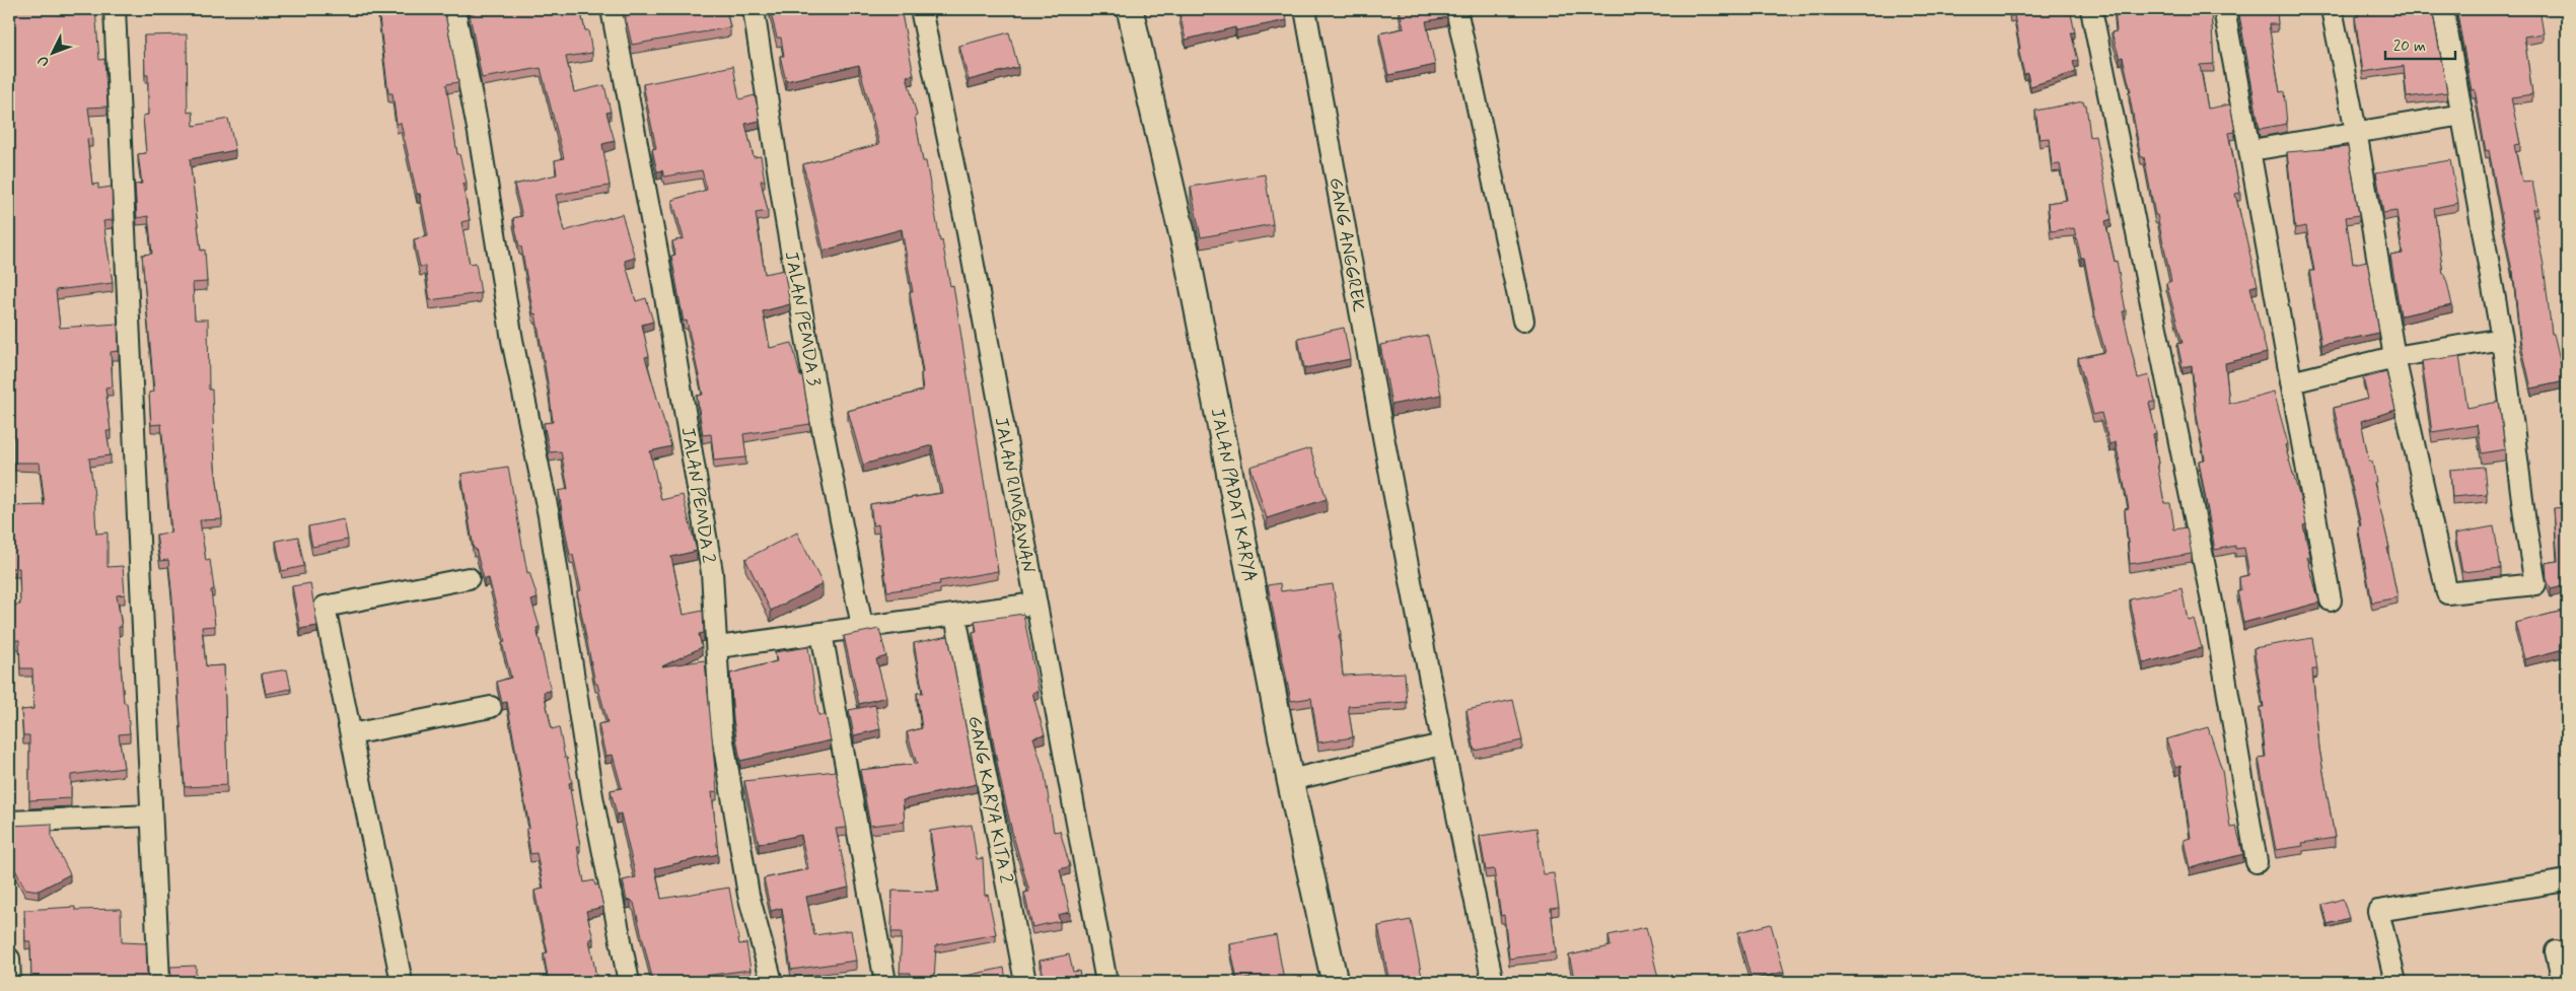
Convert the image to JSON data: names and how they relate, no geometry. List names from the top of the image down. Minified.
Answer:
{"streets":{"street":["GANG ANGGREK","JALAN PEMDA 3","JALAN PEMDA 2","JALAN RIMBAWAN","JALAN PADAT KARYA","GANG KARYA KITA 2"]},"scale_bar":"20 m","north":"bottom left"}
